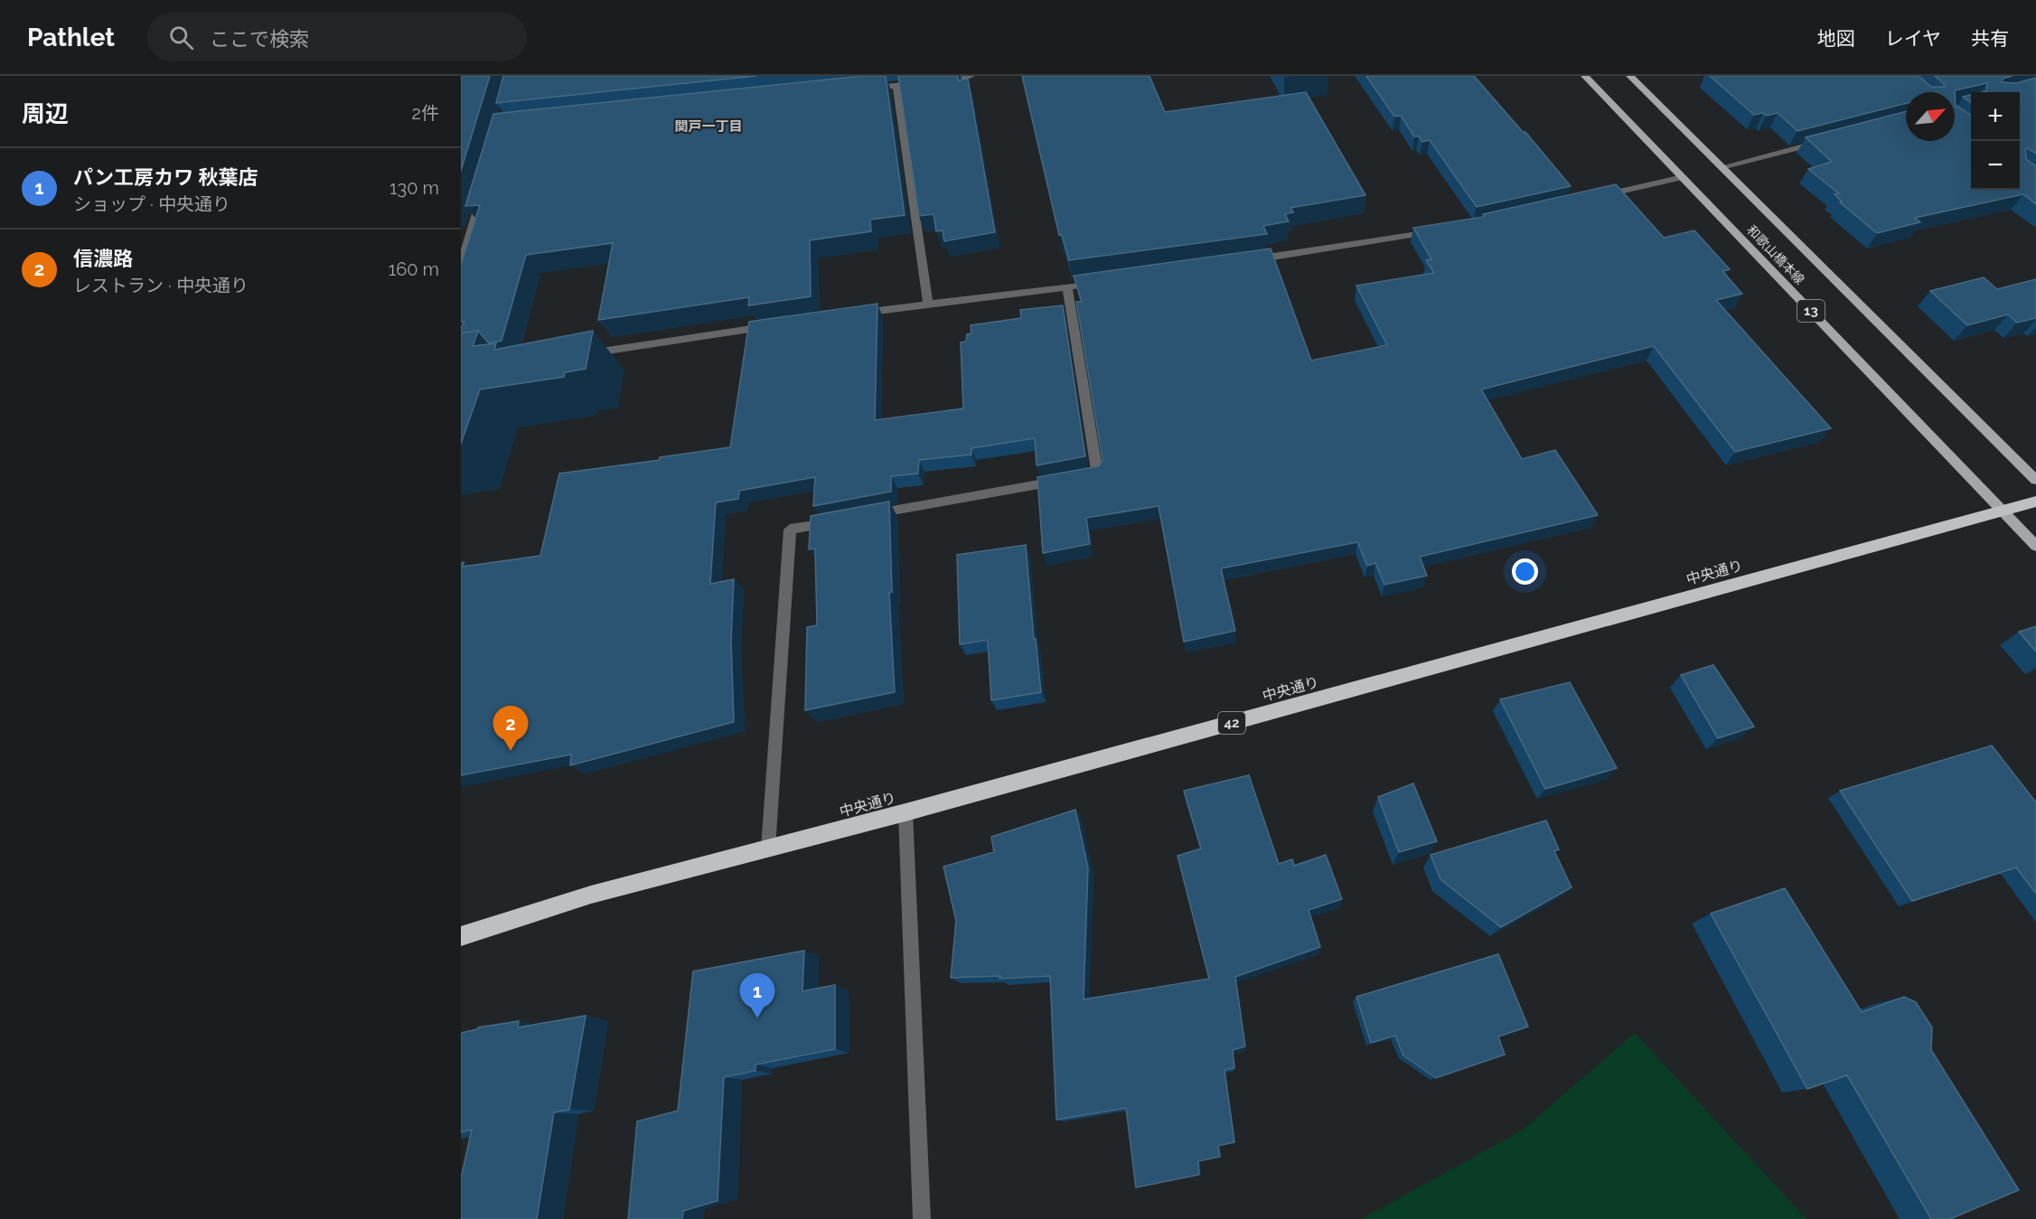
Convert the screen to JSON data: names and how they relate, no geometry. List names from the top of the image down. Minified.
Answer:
{"streets":{"highway":["中央通り","42"],"main road":["和歌山橋本線","13"]},"crossings":[["和歌山橋本線","中央通り"]],"districts":["関戸一丁目"],"north":"top right","page":{"header":"Pathlet","search":"ここで検索","nav":["地図","レイヤ","共有"],"heading":["周辺","2件"],"map_buttons":["+","−"],"list":[{"mark":"1","name":"パン工房カワ 秋葉店","note":"ショップ · 中央通り","value":"130 m"},{"mark":"2","name":"信濃路","note":"レストラン · 中央通り","value":"160 m"}],"pins":["2","1"]}}
